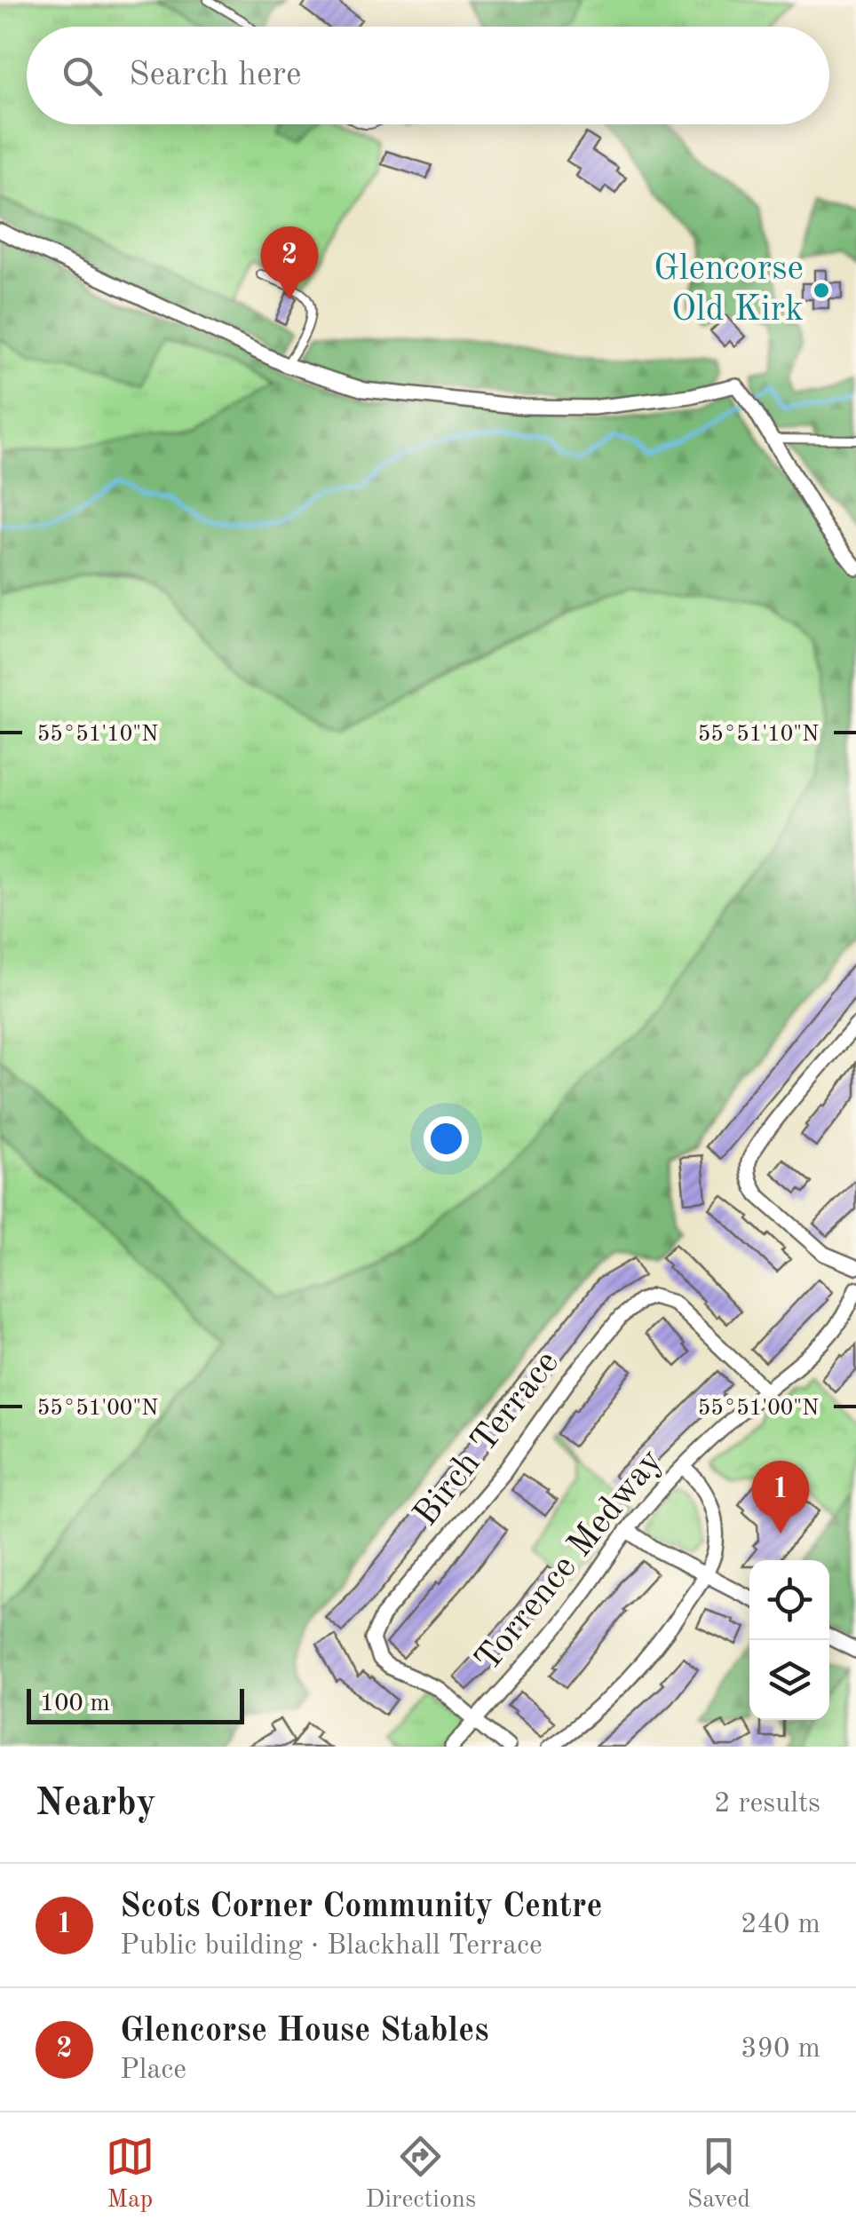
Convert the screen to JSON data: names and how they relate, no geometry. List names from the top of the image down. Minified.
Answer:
{"streets":{"street":["Birch Terrace","Torrence Medway"]},"crossings":[["Birch Terrace","Torrence Medway"]],"places":["Glencorse Old Kirk"],"scale_bar":"100 m","page":{"search":"Search here","pins":["2","1"],"scale":"100 m","heading":["Nearby","2 results"],"list":[{"mark":"1","name":"Scots Corner Community Centre","note":"Public building · Blackhall Terrace","value":"240 m"},{"mark":"2","name":"Glencorse House Stables","note":"Place","value":"390 m"}],"nav":["Map","Directions","Saved"]},"coordinates":["55°51'10\"N","55°51'00\"N"]}
